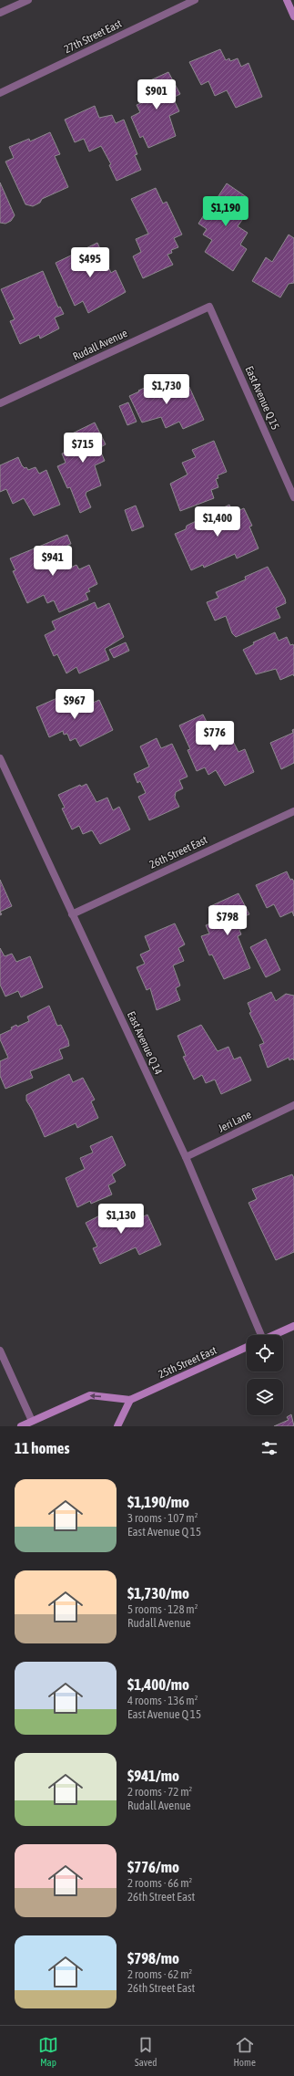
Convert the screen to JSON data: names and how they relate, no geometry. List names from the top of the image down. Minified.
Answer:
{"streets":{"main road":["25th Street East"],"street":["27th Street East","Rudall Avenue","East Avenue Q 15","26th Street East","East Avenue Q 14","Jeri Lane"]},"crossings":[["Rudall Avenue","East Avenue Q 15"],["26th Street East","East Avenue Q 14"],["East Avenue Q 14","Jeri Lane"]],"page":{"price":["$901","$1,190","$495","$1,730","$715","$1,400","$941","$967","$776","$798","$1,130"],"heading":"11 homes","list":[{"name":"$1,190/mo","note":"3 rooms · 107 m² · East Avenue Q 15"},{"name":"$1,730/mo","note":"5 rooms · 128 m² · Rudall Avenue"},{"name":"$1,400/mo","note":"4 rooms · 136 m² · East Avenue Q 15"},{"name":"$941/mo","note":"2 rooms · 72 m² · Rudall Avenue"},{"name":"$776/mo","note":"2 rooms · 66 m² · 26th Street East"},{"name":"$798/mo","note":"2 rooms · 62 m² · 26th Street East"}],"tabs":["Map","Saved","Home"]}}
